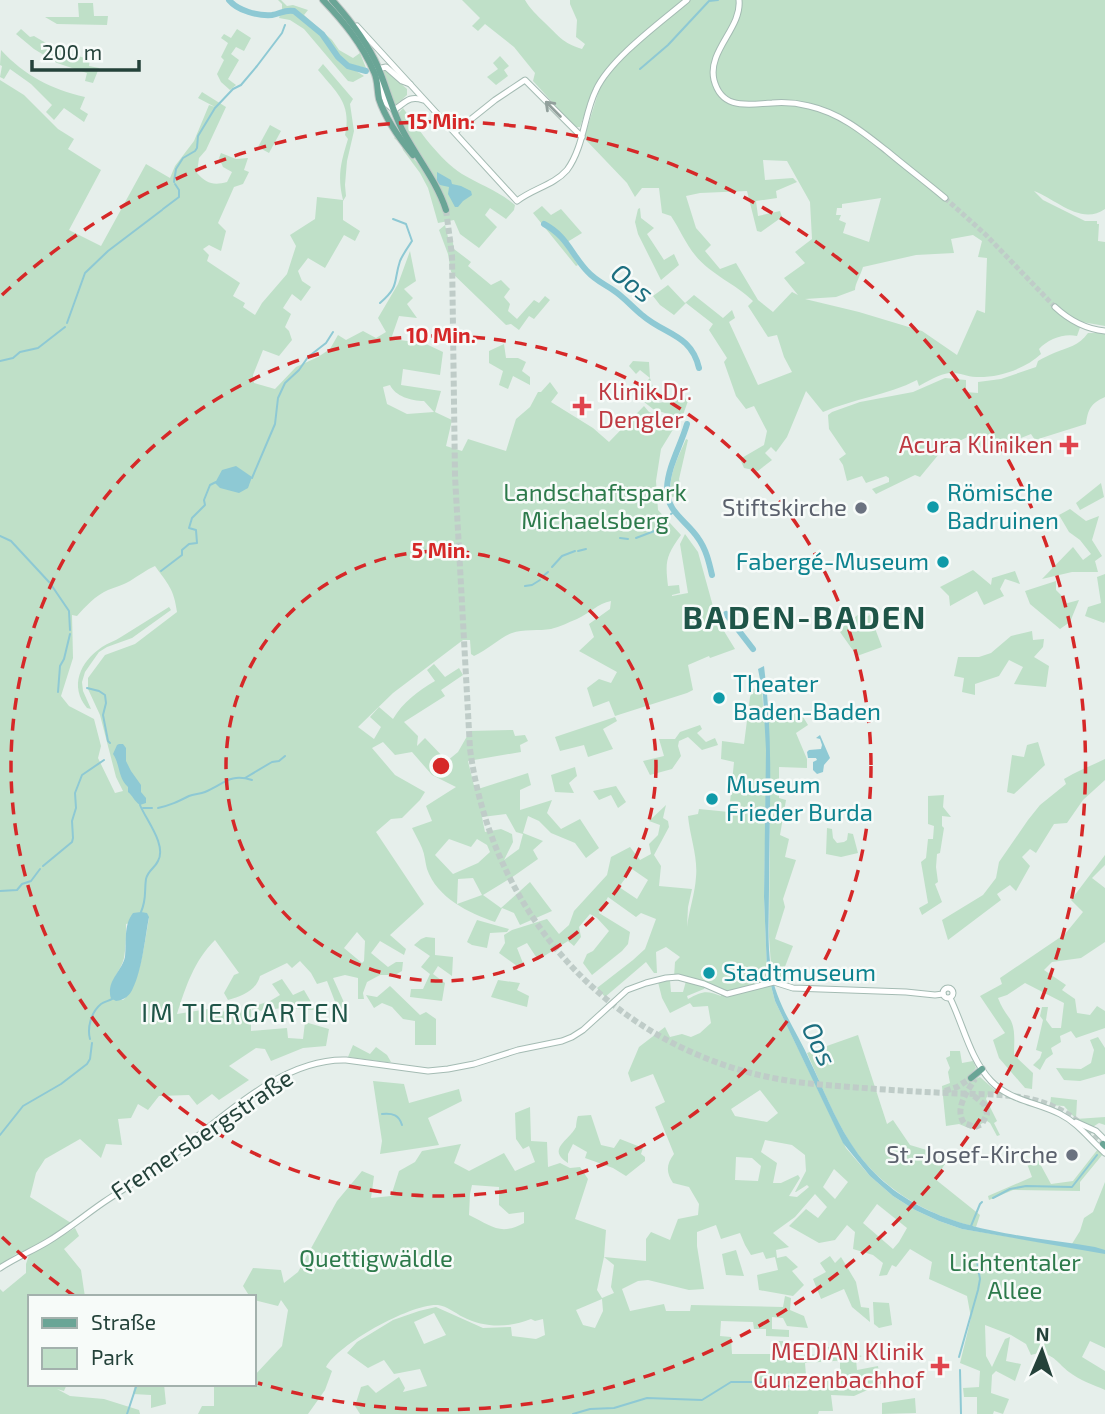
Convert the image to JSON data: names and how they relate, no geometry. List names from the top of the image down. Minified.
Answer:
{"streets":{"main road":["Fremersbergstraße"]},"districts":["BADEN-BADEN","IM TIERGARTEN"],"water":["Oos"],"parks":["Landschaftspark Michaelsberg","Quettigwäldle","Lichtentaler Allee"],"places":{"health":["Klinik Dr. Dengler","Acura Kliniken","MEDIAN Klinik Gunzenbachhof"],"other":["Römische Badruinen","Stiftskirche","Fabergé-Museum","Theater Baden-Baden","Museum Frieder Burda","Stadtmuseum","St.-Josef-Kirche"]},"legend":["Straße","Park"],"scale_bar":"200 m","north":"top","rings":["15 Min.","10 Min.","5 Min."]}
